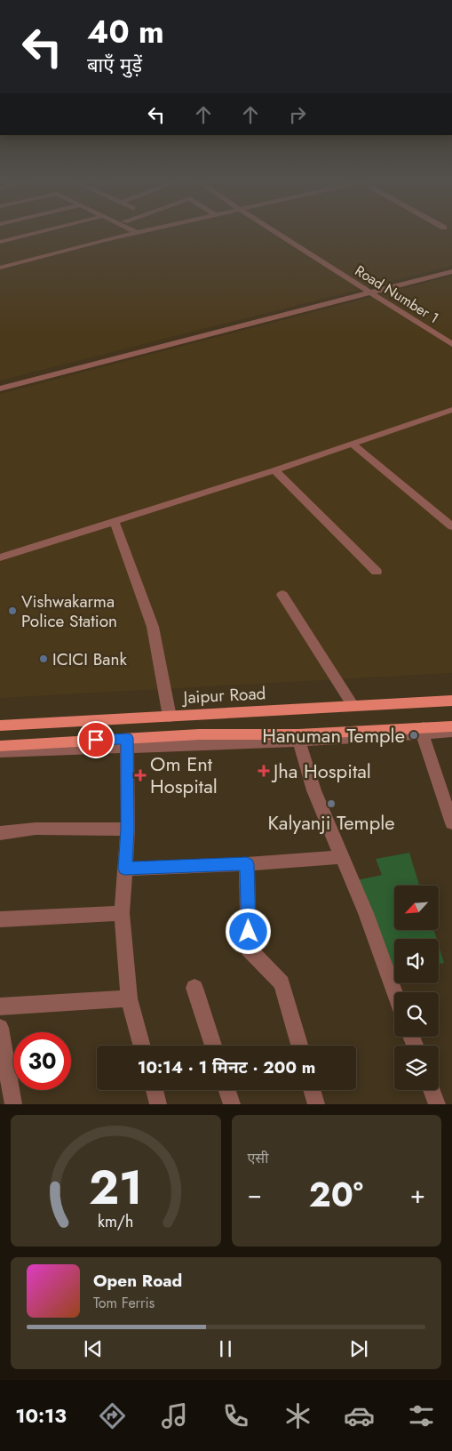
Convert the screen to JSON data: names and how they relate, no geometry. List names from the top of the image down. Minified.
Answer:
{"streets":{"main road":["Jaipur Road"],"street":["Road Number 1"]},"places":{"other":["Vishwakarma Police Station","ICICI Bank","Hanuman Temple","Kalyanji Temple"],"health":["Jha Hospital","Om Ent Hospital"]},"north":"bottom left","page":{"turn":["40 m","बाएँ मुड़ें"],"limit":"30","trip":"10:14 · 1 मिनट · 200 m","tile":"एसी","heat":["−","20°","+"],"song":["Open Road","Tom Ferris"],"tabs":"10:13","gauge":["21","km/h"]}}
